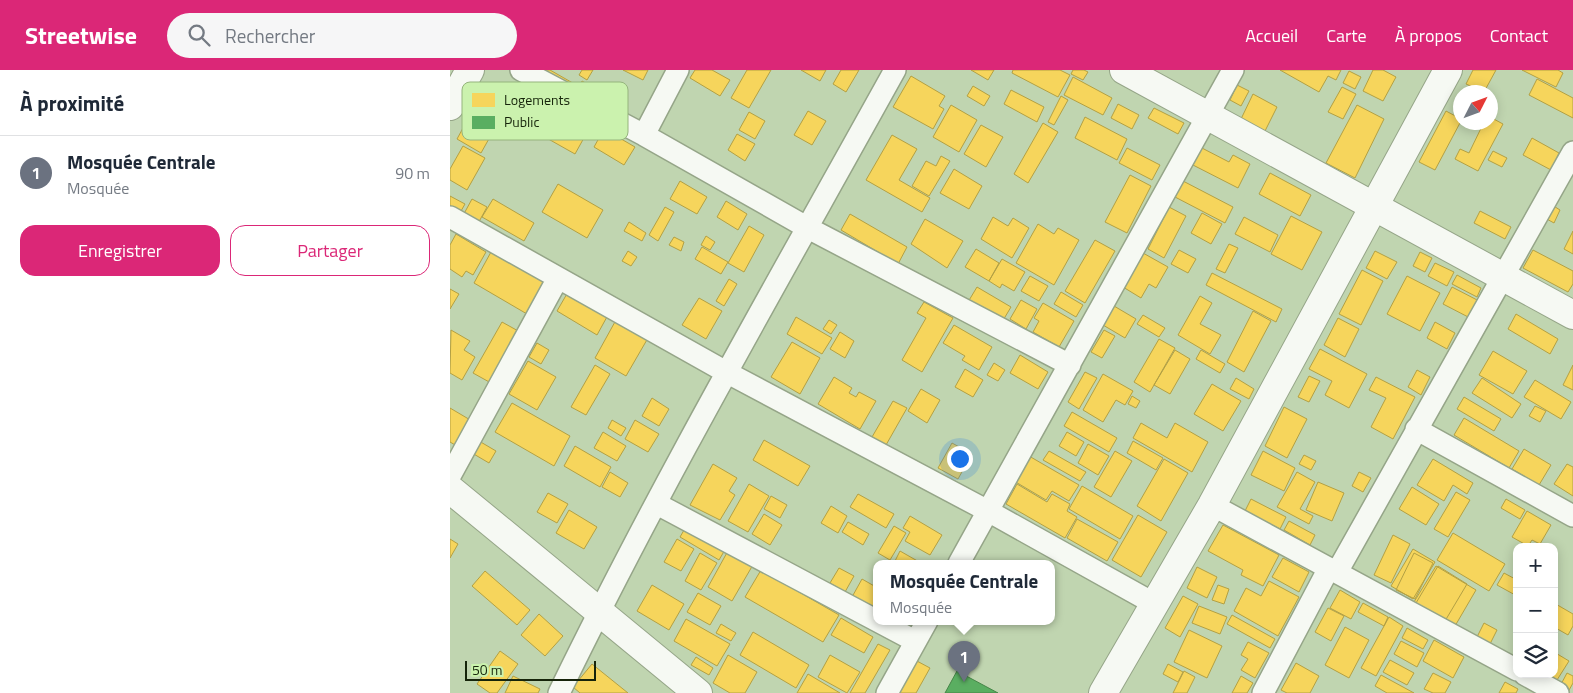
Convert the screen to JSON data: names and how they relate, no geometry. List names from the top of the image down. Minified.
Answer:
{"legend":["Logements","Public"],"scale_bar":"50 m","north":"top right","page":{"header":"Streetwise","search":"Rechercher","nav":["Accueil","Carte","À propos","Contact"],"heading":"À proximité","list":[{"mark":"1","name":"Mosquée Centrale","note":"Mosquée","value":"90 m"}],"buttons":["Enregistrer","Partager"],"map_buttons":["+","−"],"popup":["Mosquée Centrale","Mosquée"],"pins":"1","scale":"50 m"}}
